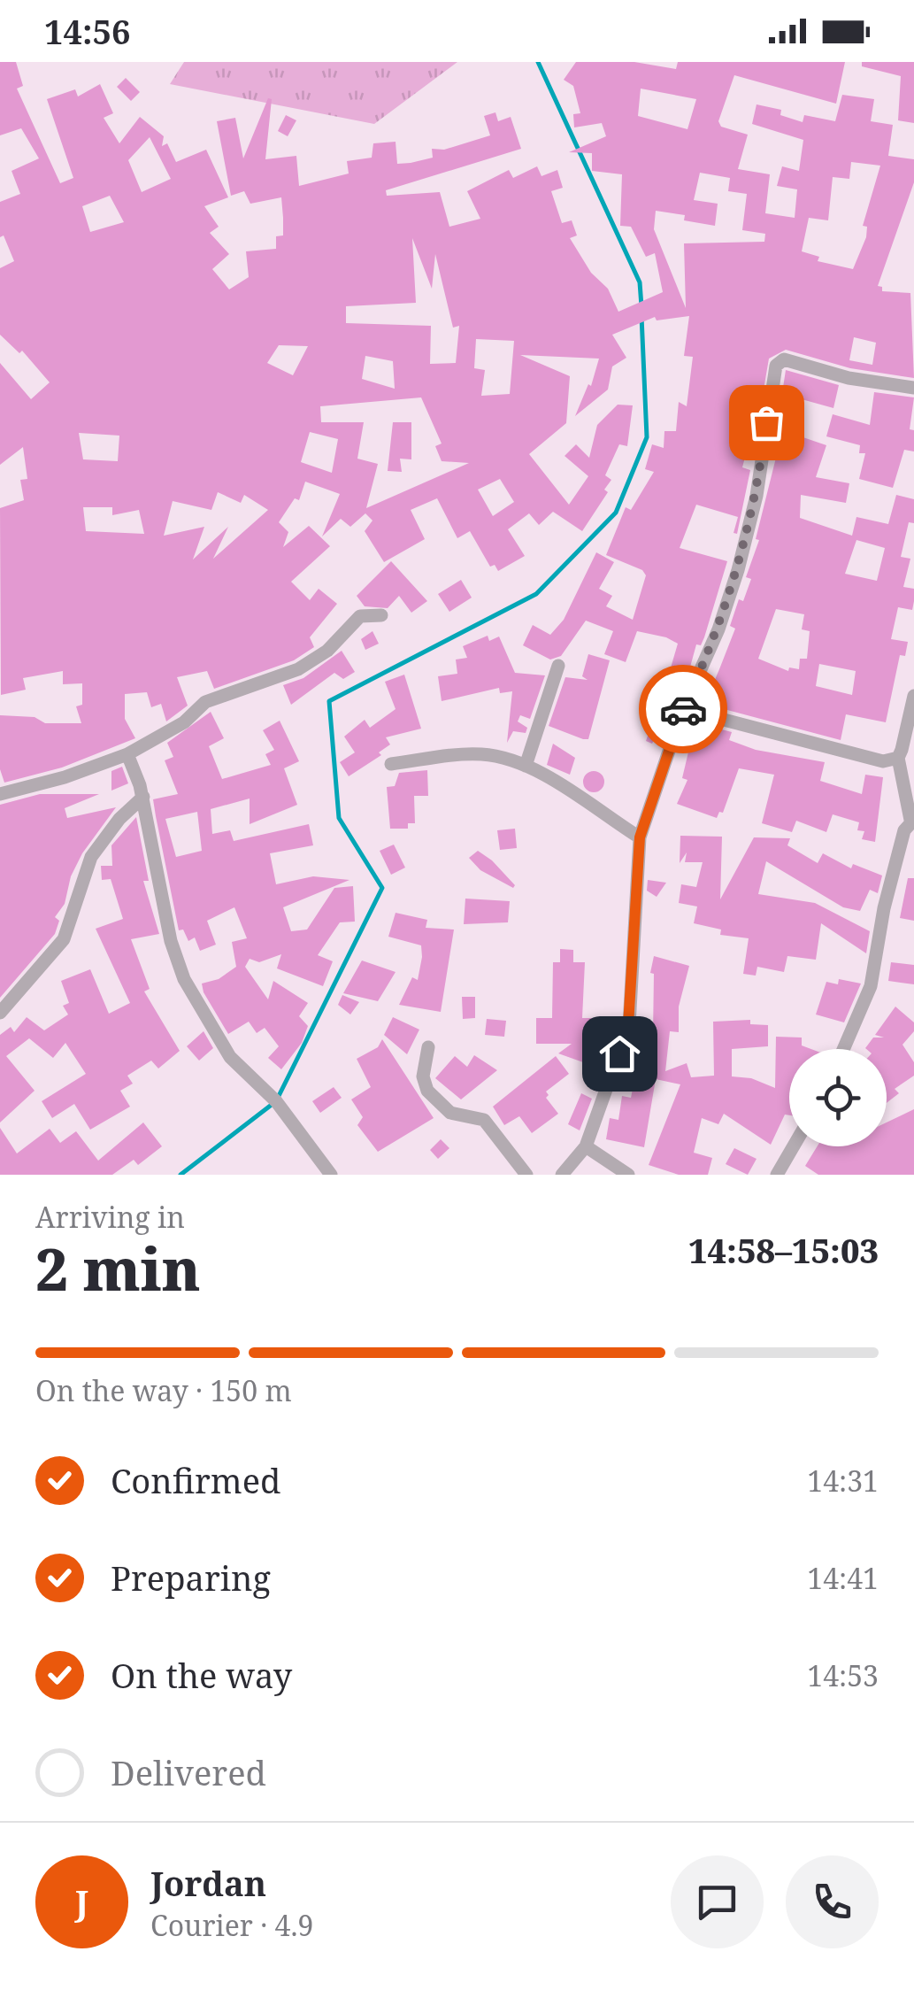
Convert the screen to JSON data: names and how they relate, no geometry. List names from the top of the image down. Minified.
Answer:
{"page":{"status":"14:56","heading":["2 min","Arriving in","14:58–15:03"],"panel":["Jordan","Courier · 4.9"],"bar":"On the way · 150 m","list":[["Confirmed","14:31"],["Preparing","14:41"],["On the way","14:53"],"Delivered"],"round":"J"}}
